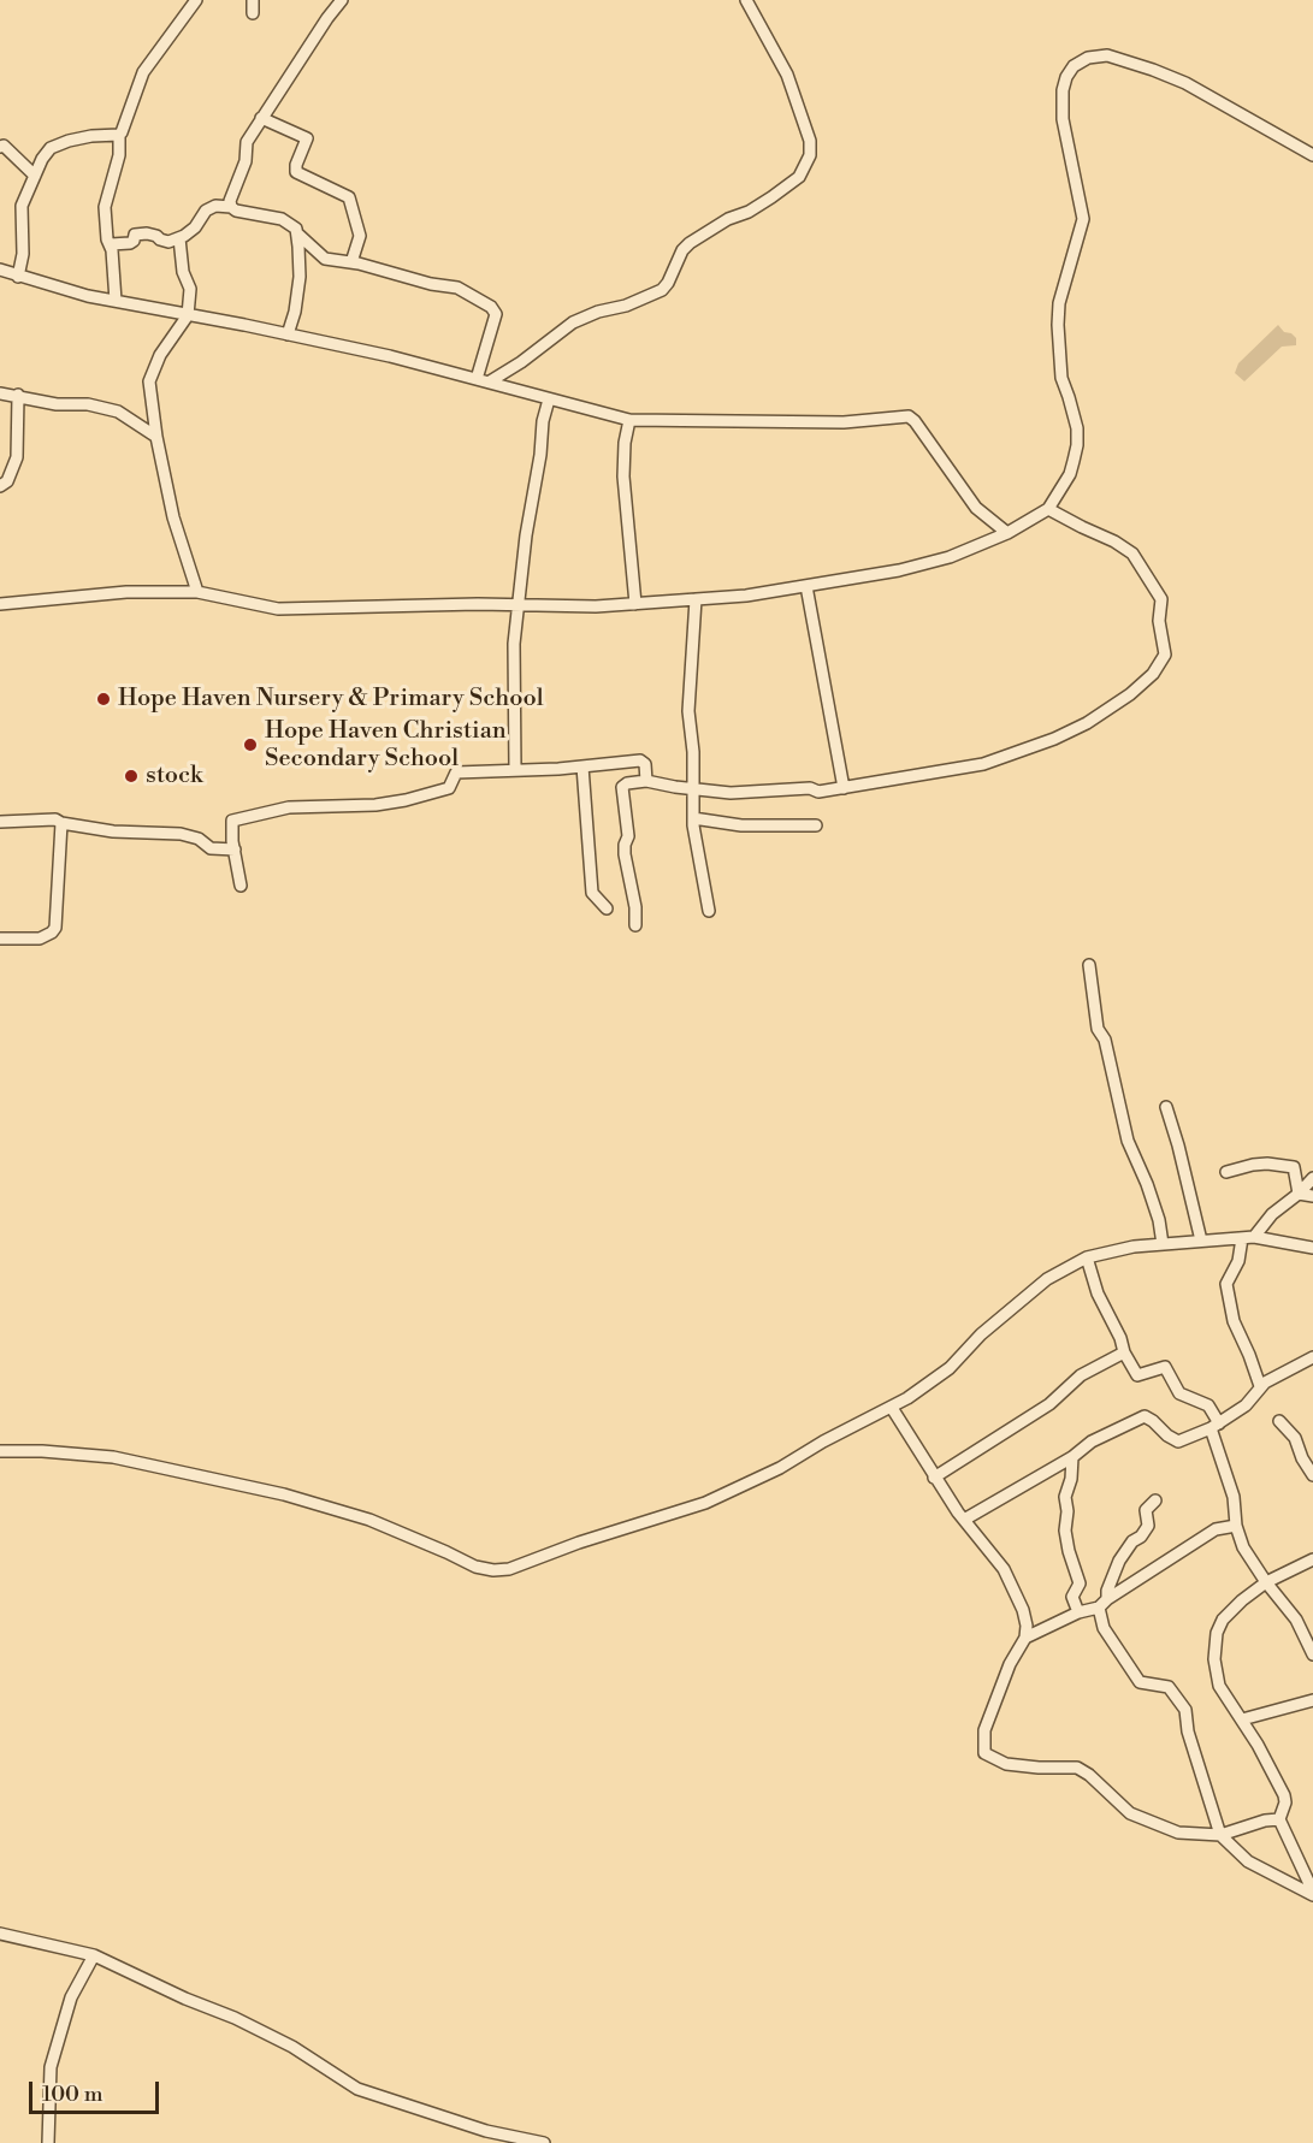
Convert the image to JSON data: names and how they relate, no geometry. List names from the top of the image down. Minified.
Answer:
{"places":["Hope Haven Nursery & Primary School","Hope Haven Christian Secondary School","stock"],"scale_bar":"100 m"}
